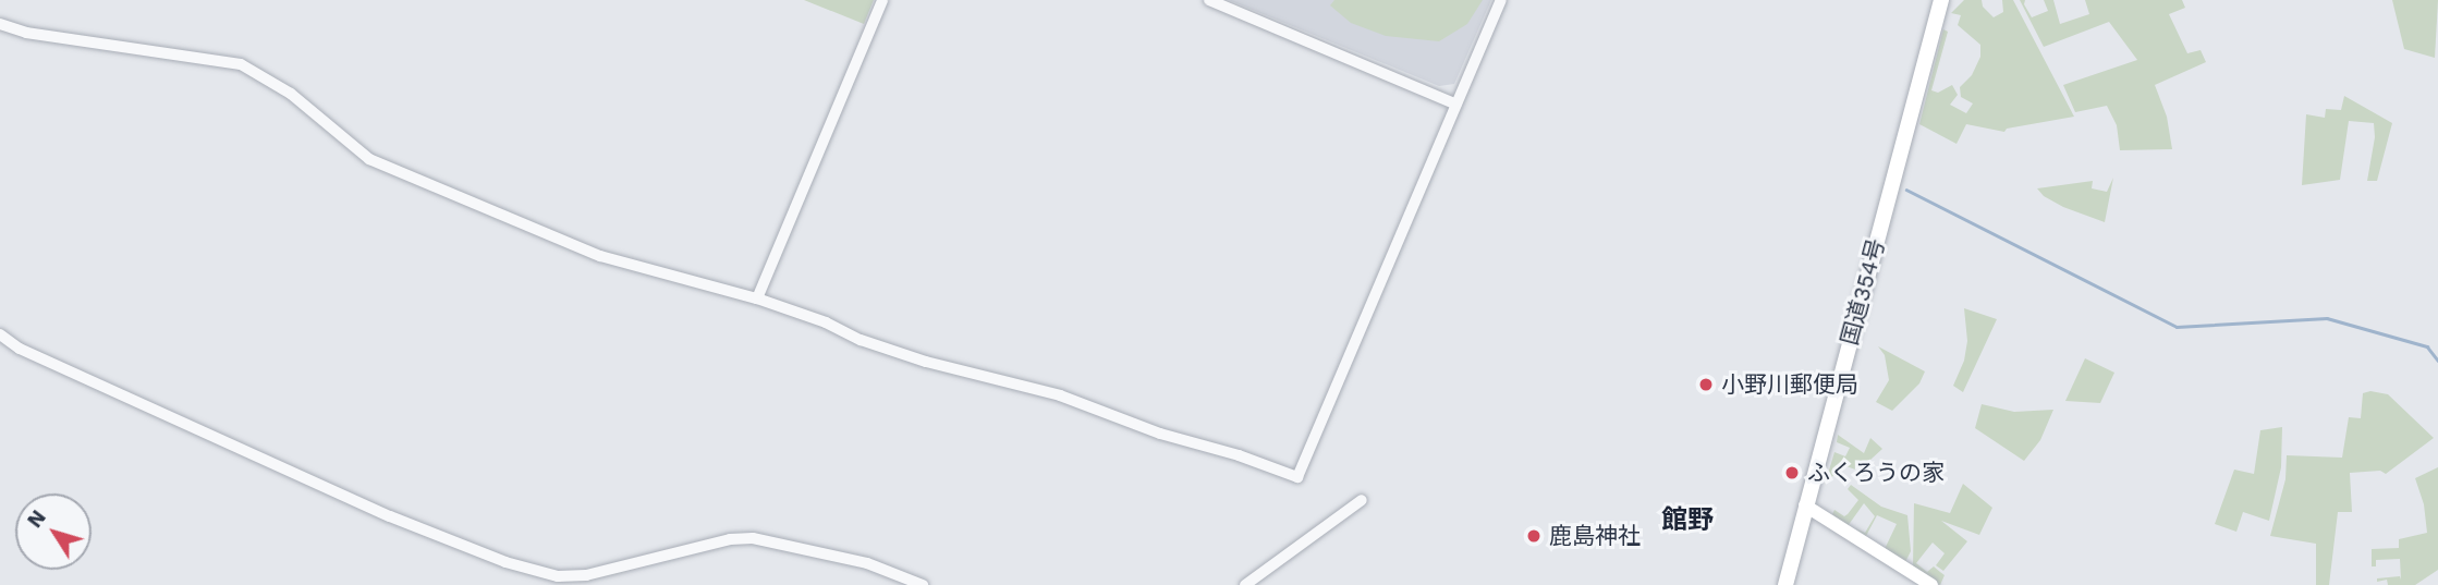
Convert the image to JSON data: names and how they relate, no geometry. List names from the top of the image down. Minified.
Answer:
{"streets":{"highway":["国道354号"]},"districts":["館野"],"places":["小野川郵便局","ふくろうの家","鹿島神社"],"north":"top left"}
